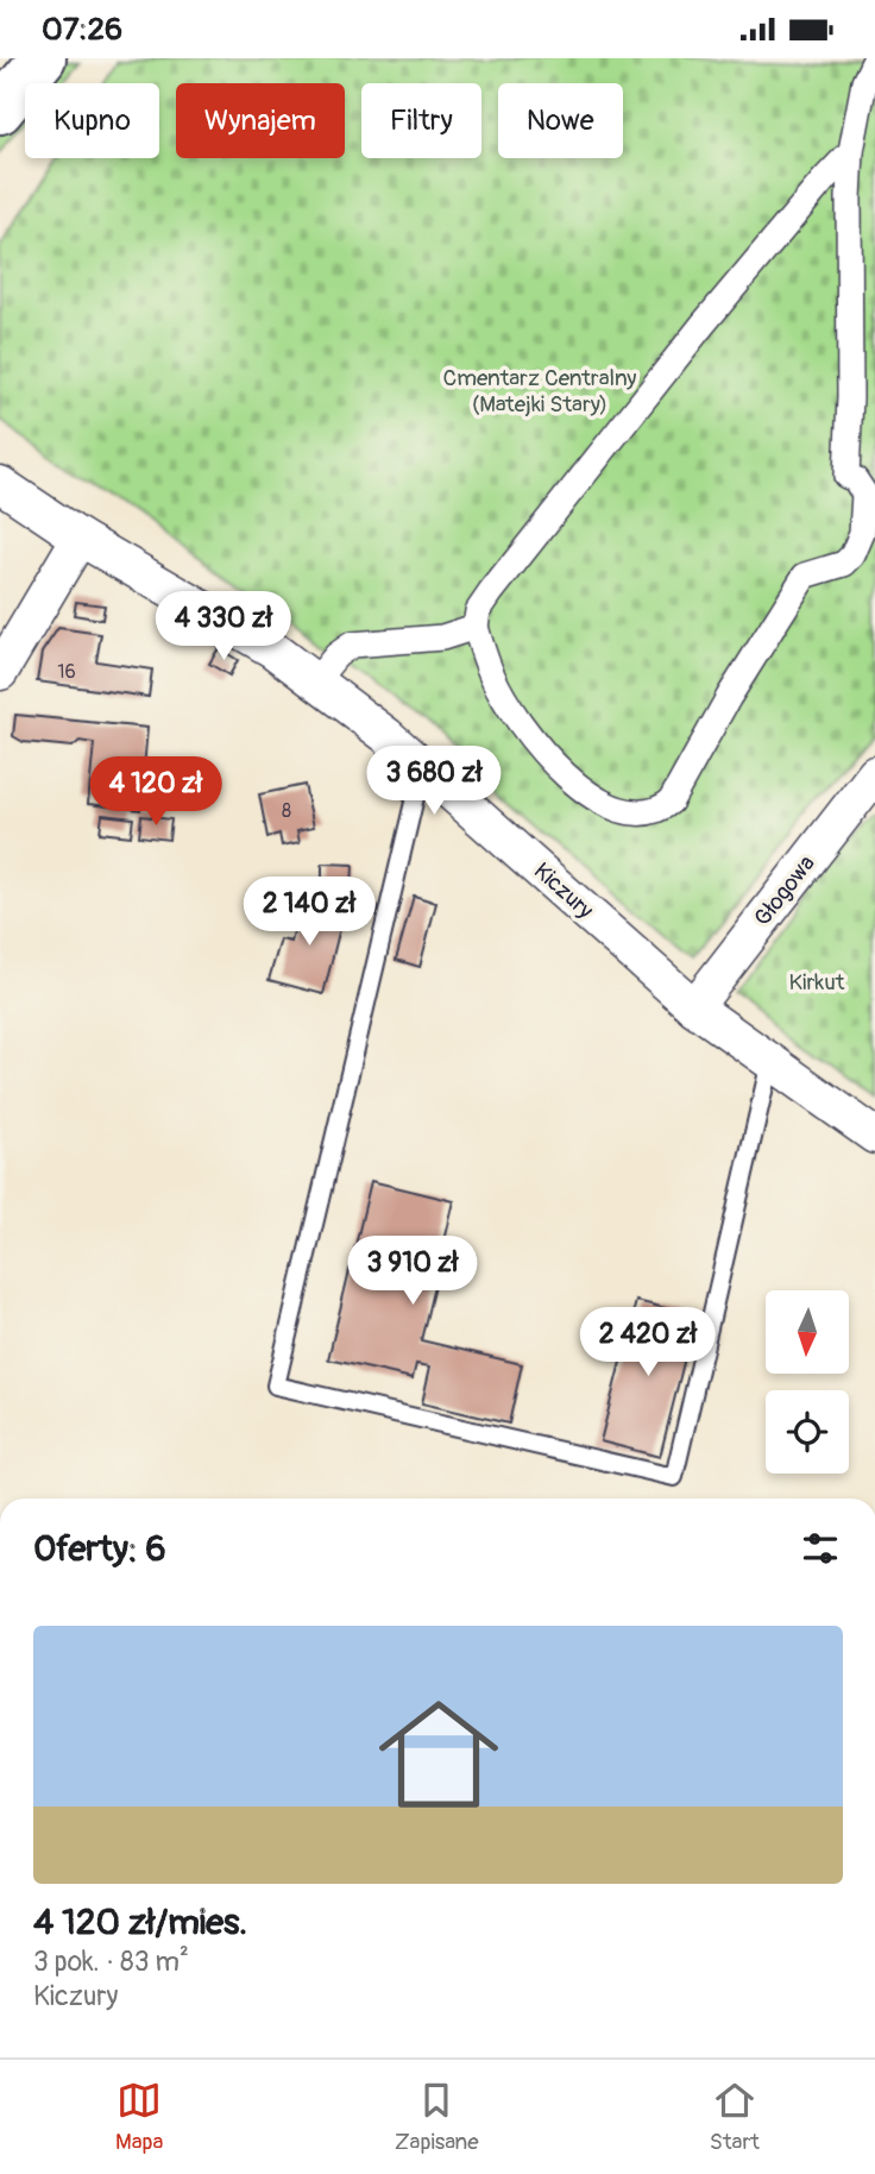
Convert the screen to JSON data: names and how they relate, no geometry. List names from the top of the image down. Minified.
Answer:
{"streets":{"street":["Kiczury","Głogowa"]},"crossings":[["Kiczury","Głogowa"]],"parks":["Cmentarz Centralny (Matejki Stary)","Kirkut"],"house_numbers":["16","8"],"north":"bottom","page":{"status":"07:26","chip":["Kupno","Wynajem","Filtry","Nowe"],"price":["4 330 zł","3 680 zł","4 120 zł","2 140 zł","3 910 zł","2 420 zł"],"heading":"Oferty: 6","list":[{"name":"4 120 zł/mies.","note":"3 pok. · 83 m² · Kiczury"}],"tabs":["Mapa","Zapisane","Start"]}}
